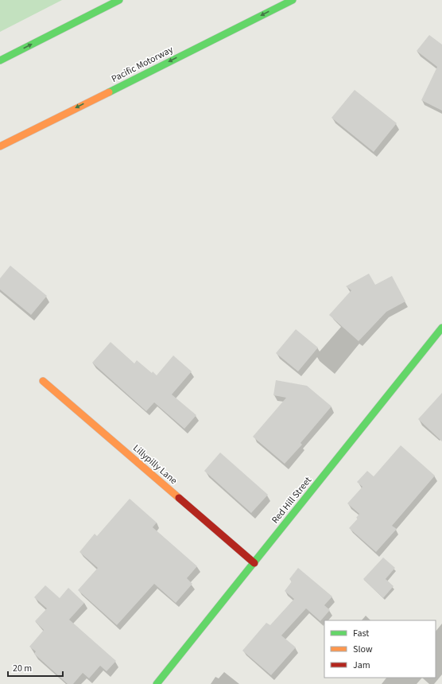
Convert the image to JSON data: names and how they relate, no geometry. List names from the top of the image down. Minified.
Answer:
{"streets":{"main road":["Pacific Motorway","Lillypilly Lane","Red Hill Street"]},"crossings":[["Lillypilly Lane","Red Hill Street"]],"one_way":["Pacific Motorway"],"legend":["Fast","Slow","Jam"],"scale_bar":"20 m"}
